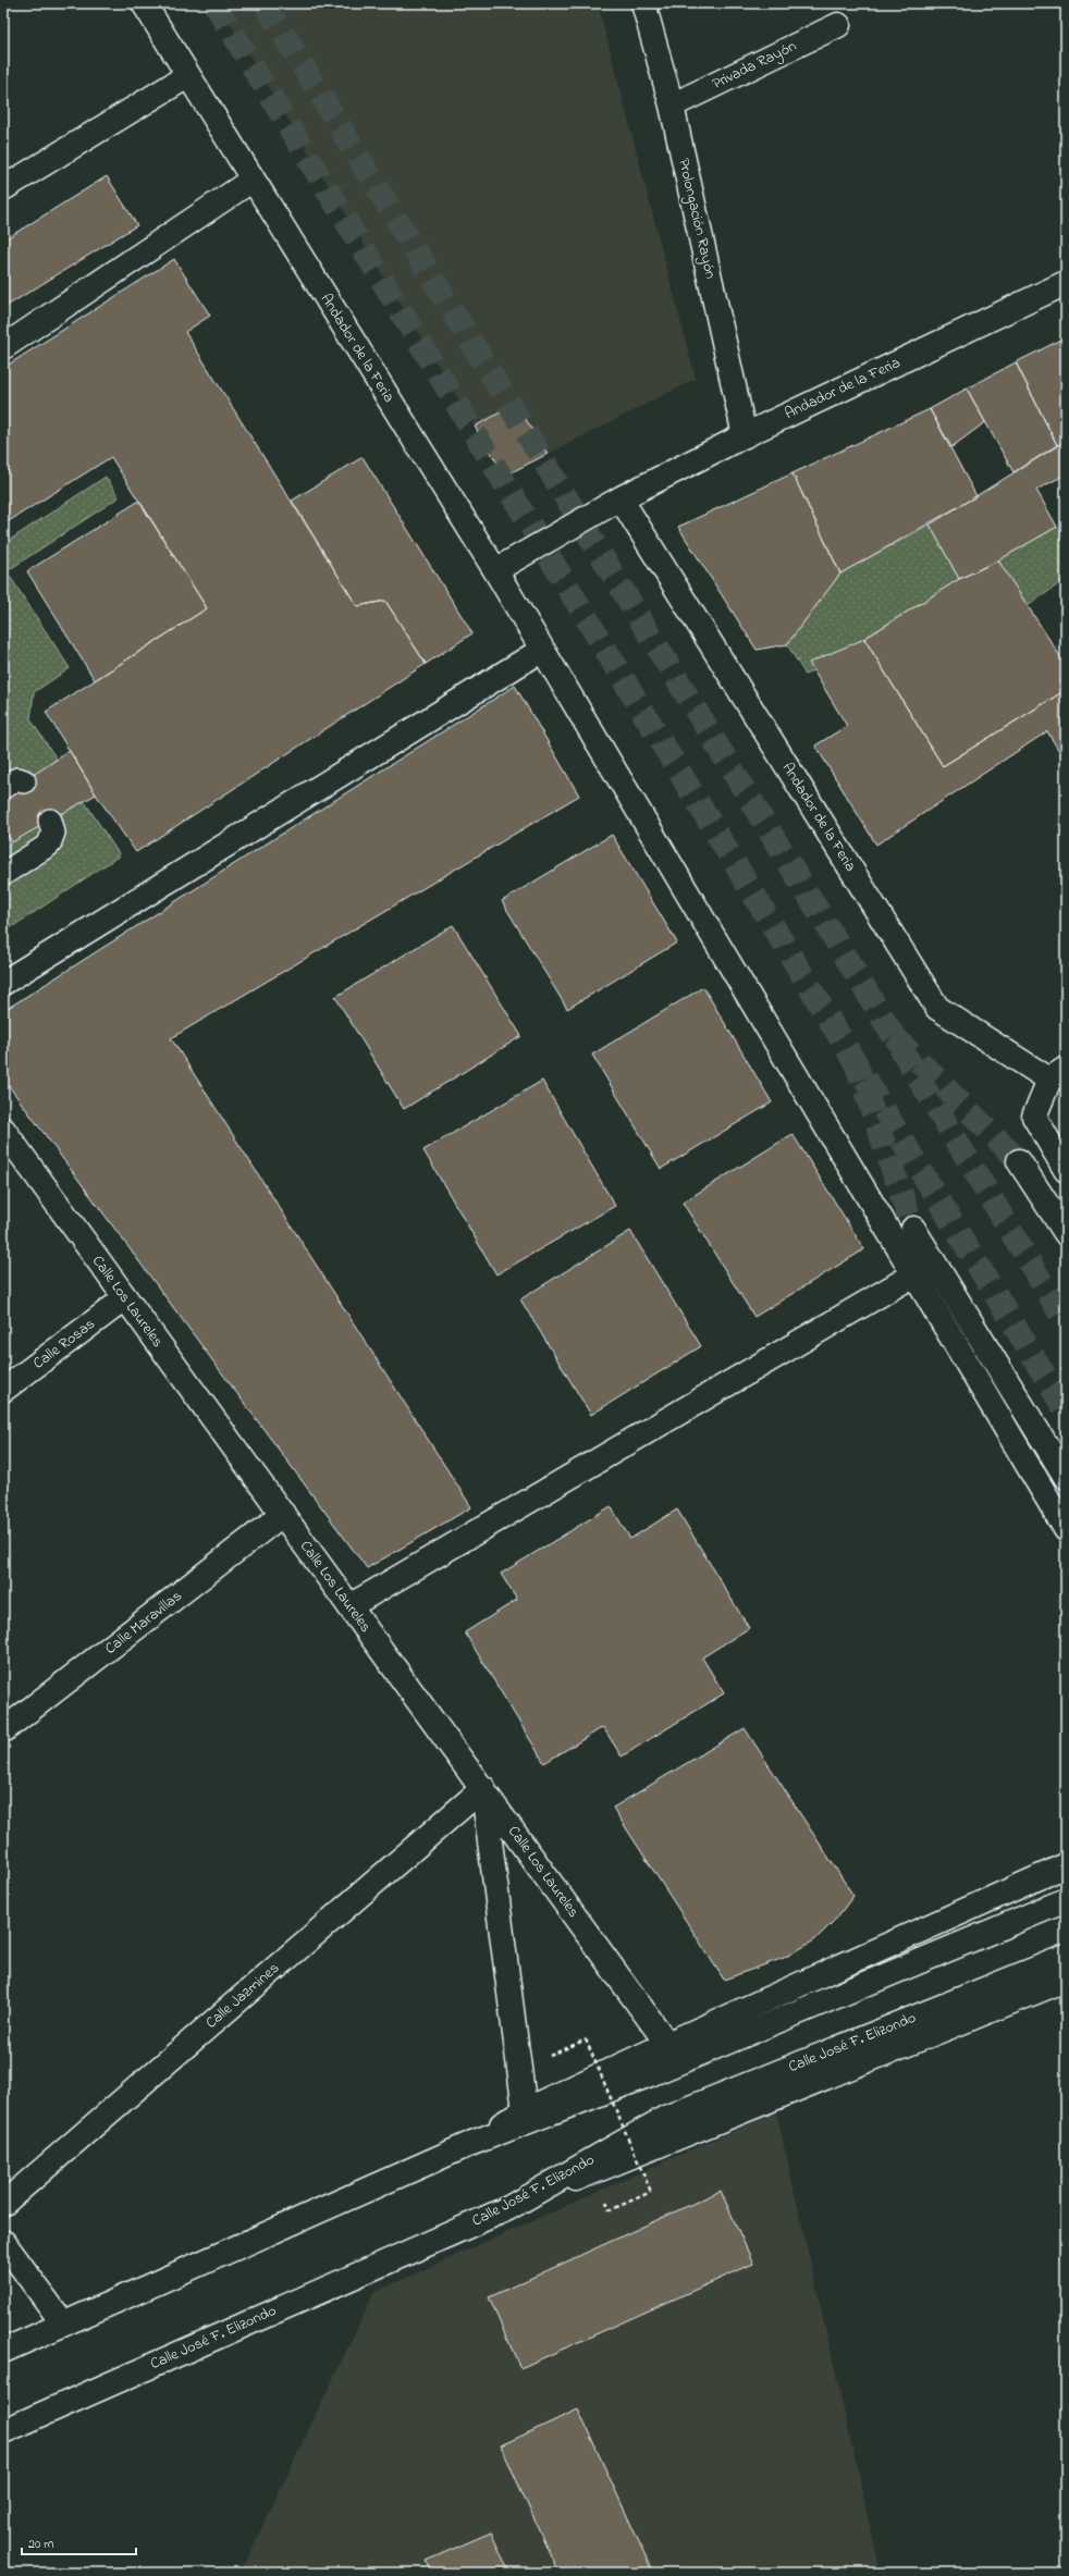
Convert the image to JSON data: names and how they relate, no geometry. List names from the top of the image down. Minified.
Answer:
{"streets":{"street":["Privada Rayón","Prolongación Rayón","Andador de la Feria","Calle Los Laureles","Calle Rosas","Calle Maravillas","Calle Jazmines","Calle José F. Elizondo"]},"crossings":[["Privada Rayón","Prolongación Rayón"],["Prolongación Rayón","Andador de la Feria"],["Calle Los Laureles","Calle Rosas"],["Calle Los Laureles","Calle Maravillas"],["Calle Los Laureles","Calle Jazmines"]],"scale_bar":"20 m"}
